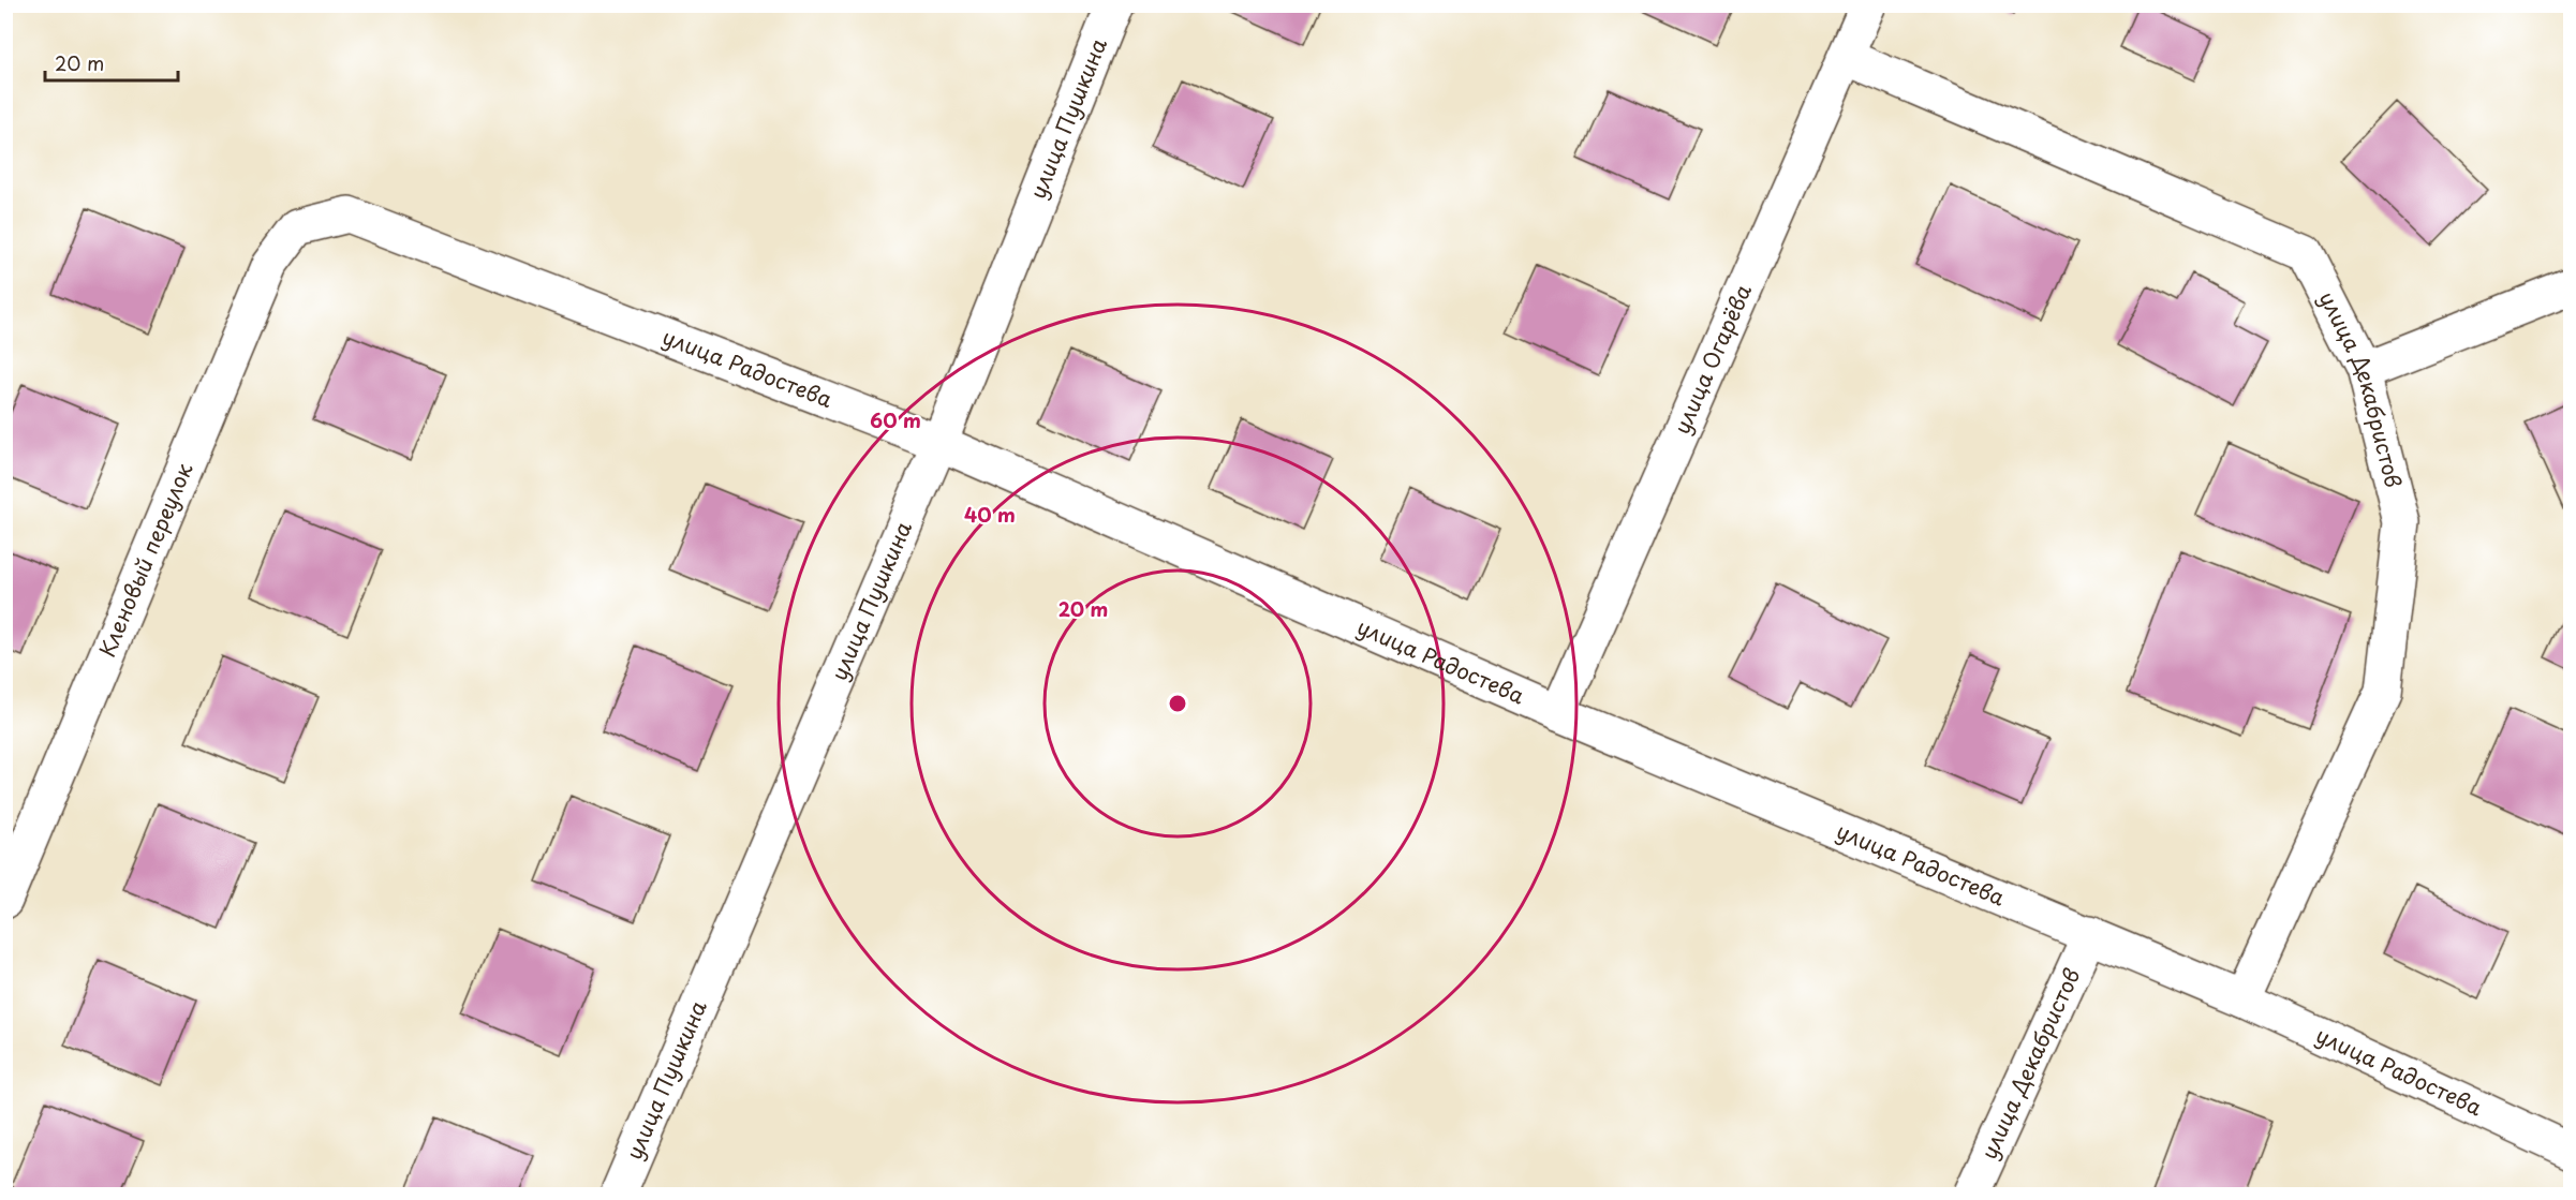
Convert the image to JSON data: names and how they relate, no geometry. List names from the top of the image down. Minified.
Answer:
{"streets":{"street":["улица Пушкина","улица Огарёва","улица Радостева","улица Декабристов","Кленовый переулок"]},"crossings":[["улица Пушкина","улица Радостева"],["улица Огарёва","улица Радостева"],["улица Огарёва","улица Декабристов"],["улица Радостева","улица Декабристов"],["улица Радостева","Кленовый переулок"]],"scale_bar":"20 m","rings":["60 m","40 m","20 m"]}
